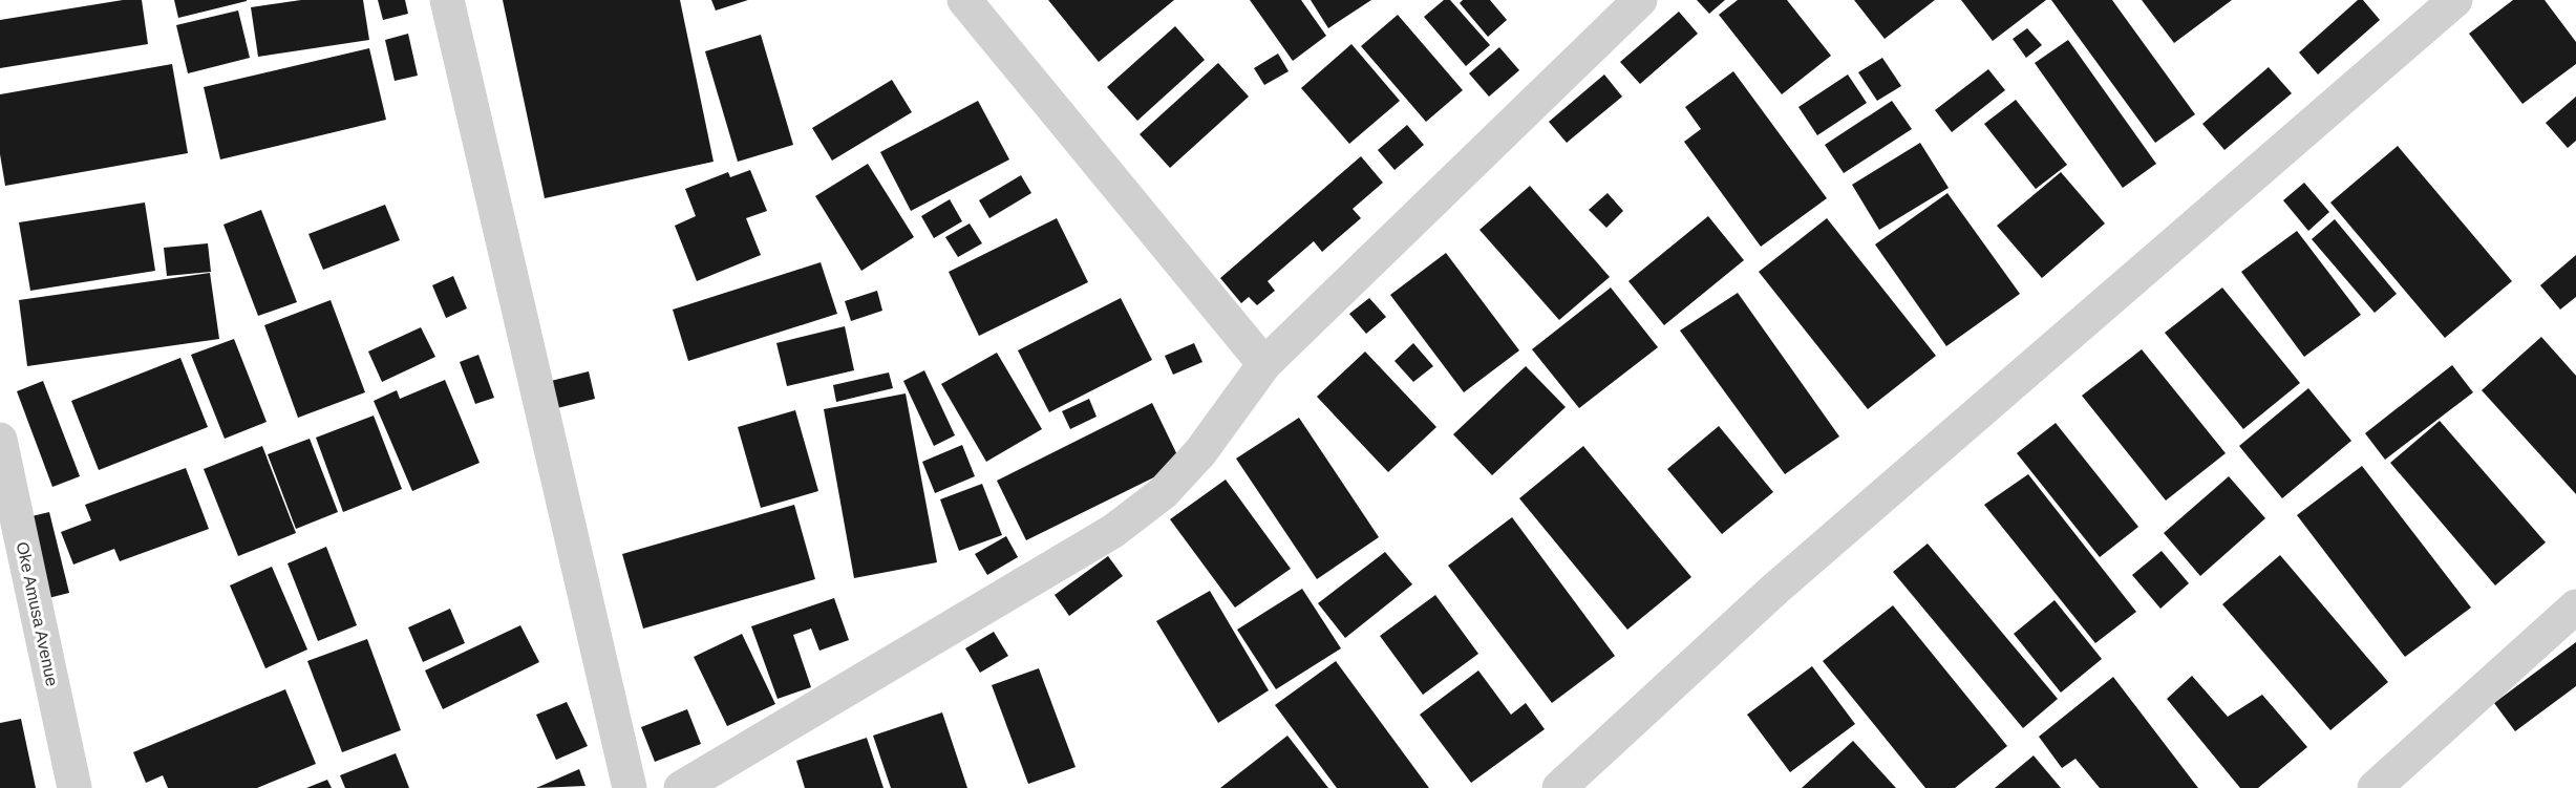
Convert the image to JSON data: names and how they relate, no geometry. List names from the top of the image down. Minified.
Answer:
{"streets":{"street":["Oke Amusa Avenue"]}}
